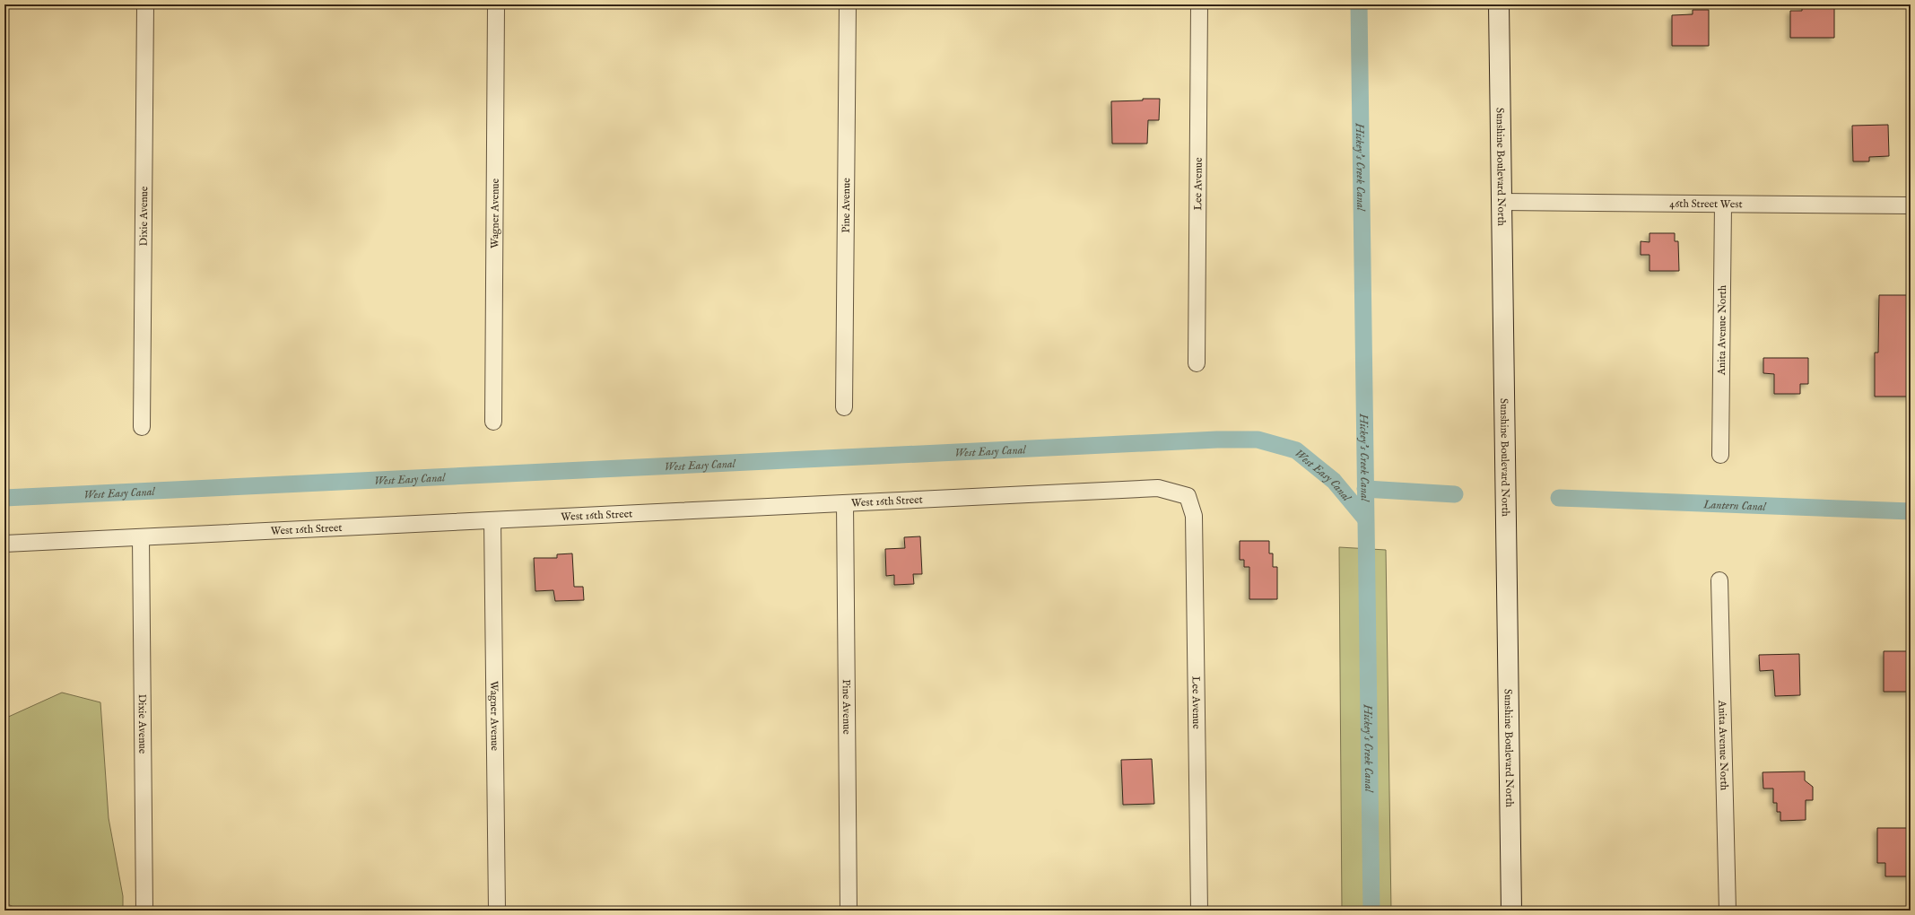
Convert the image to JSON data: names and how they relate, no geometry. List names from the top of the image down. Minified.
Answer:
{"streets":{"street":["Sunshine Boulevard North","Lee Avenue","46th Street West","Pine Avenue","Wagner Avenue","Dixie Avenue","Anita Avenue North","West 16th Street"]},"crossings":[["Sunshine Boulevard North","46th Street West"],["Lee Avenue","West 16th Street"],["46th Street West","Anita Avenue North"],["Pine Avenue","West 16th Street"],["Wagner Avenue","West 16th Street"],["Dixie Avenue","West 16th Street"]],"water":["Hickey's Creek Canal","West Easy Canal","Lantern Canal"]}
